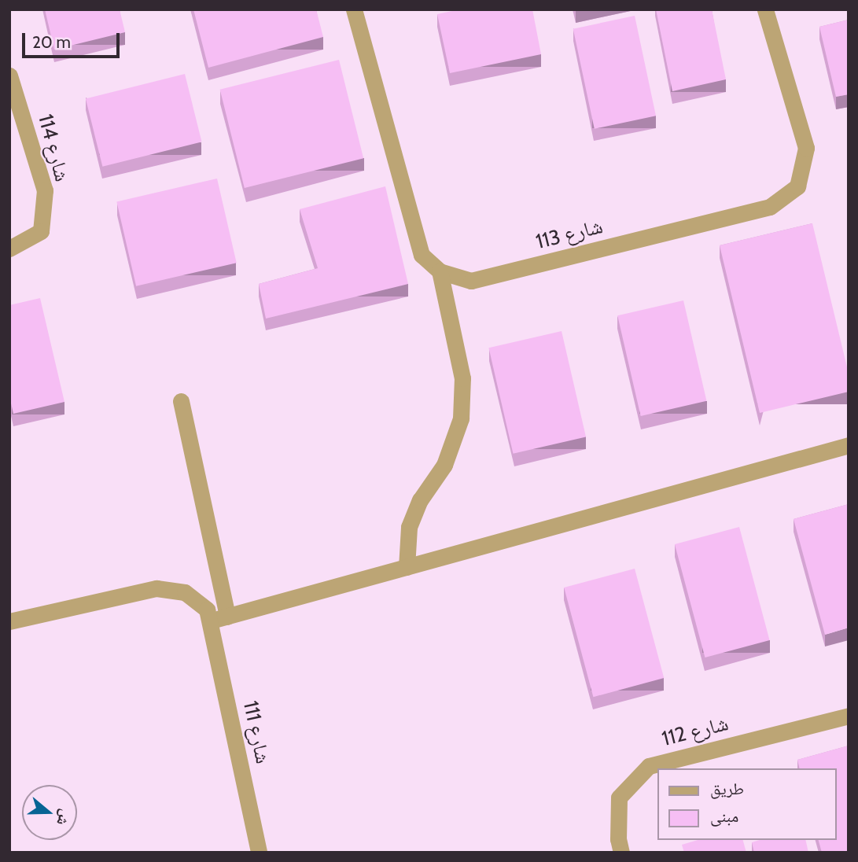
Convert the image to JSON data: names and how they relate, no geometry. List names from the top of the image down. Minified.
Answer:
{"streets":{"street":["شارع 114","شارع 113","شارع 112","شارع 111"]},"legend":["طريق","مبنى"],"scale_bar":"20 m","north":"right"}
